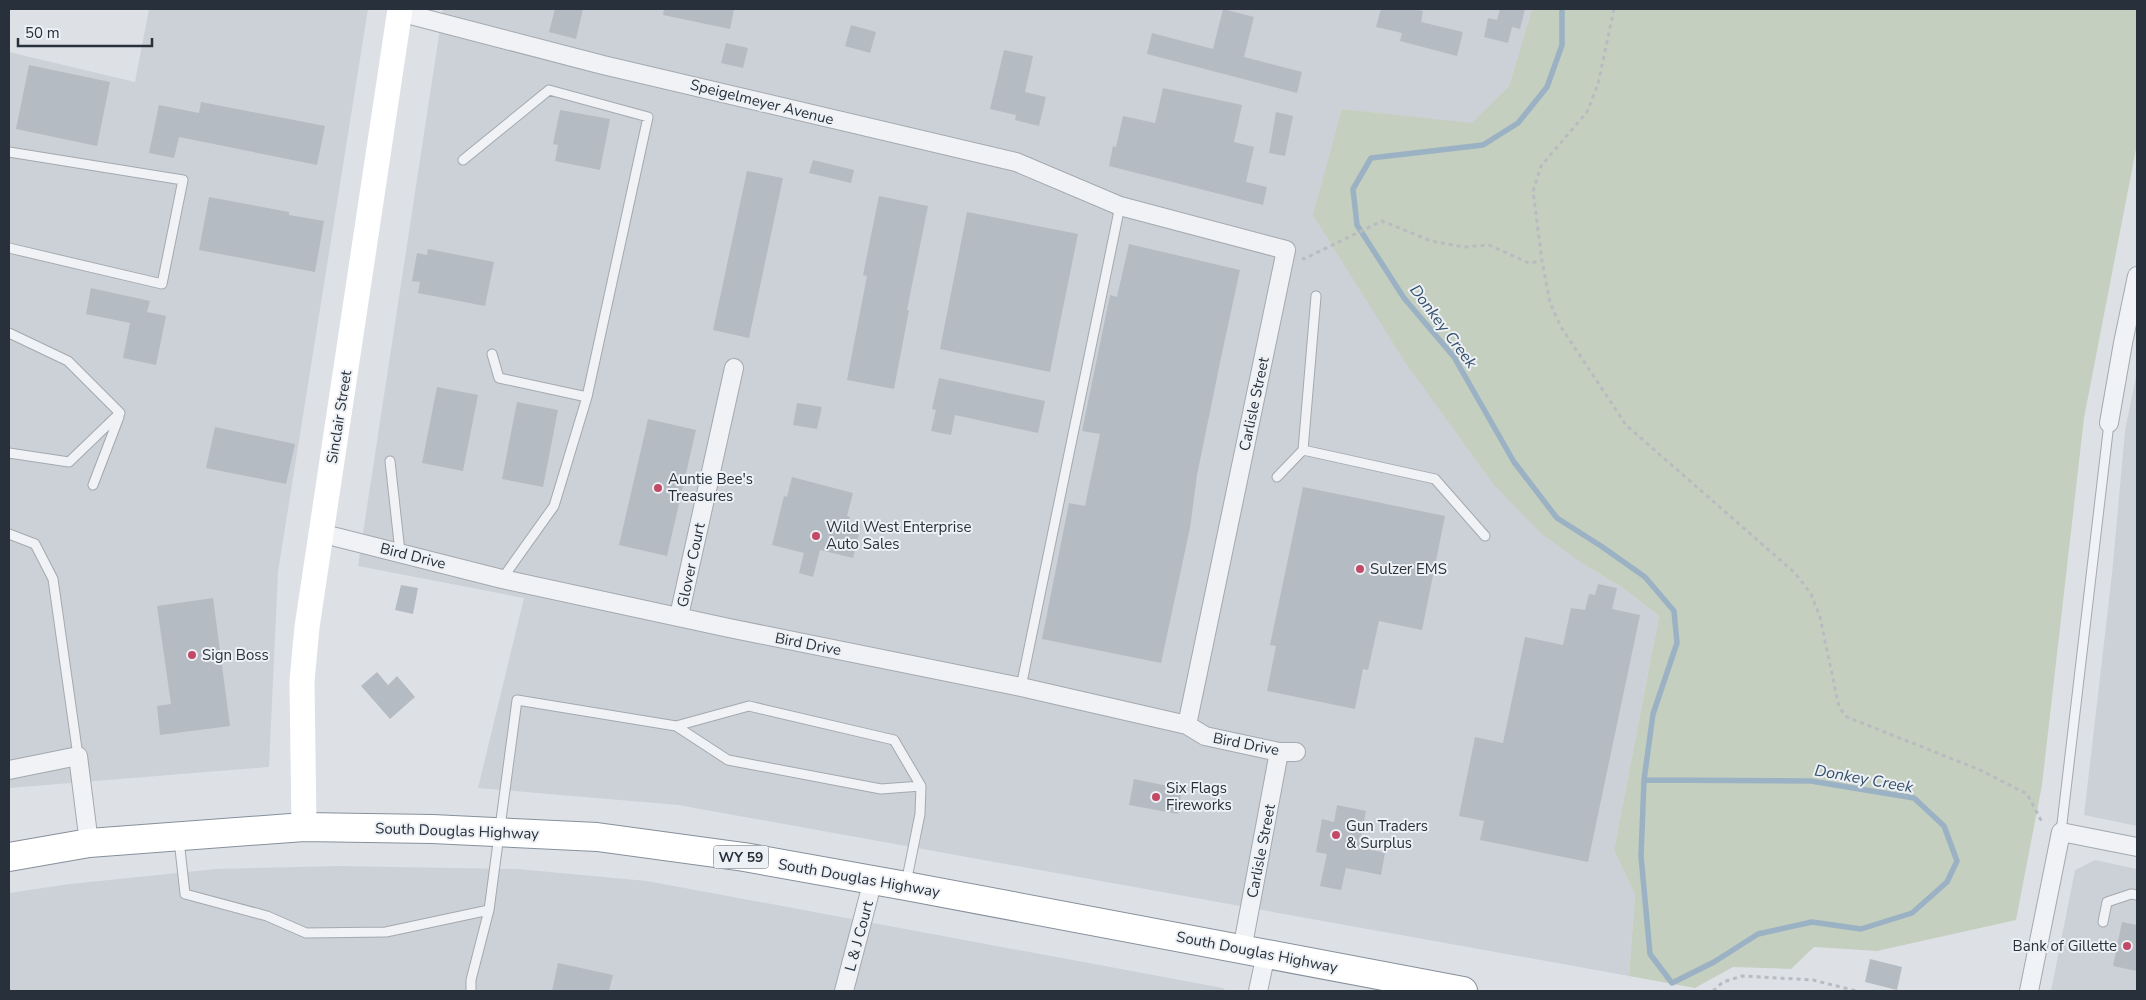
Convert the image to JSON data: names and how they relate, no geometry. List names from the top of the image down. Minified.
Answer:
{"streets":{"highway":["South Douglas Highway","WY 59"],"street":["Speigelmeyer Avenue","Carlisle Street","Sinclair Street","Bird Drive","Glover Court","L & J Court"]},"crossings":[["Speigelmeyer Avenue","Sinclair Street"],["Carlisle Street","Bird Drive"],["Carlisle Street","South Douglas Highway"],["Sinclair Street","Bird Drive"],["Sinclair Street","South Douglas Highway"],["Bird Drive","Glover Court"],["South Douglas Highway","L & J Court"]],"water":["Donkey Creek"],"places":["Auntie Bee's Treasures","Wild West Enterprise Auto Sales","Sulzer EMS","Sign Boss","Six Flags Fireworks","Gun Traders & Surplus","Bank of Gillette"],"scale_bar":"50 m"}
